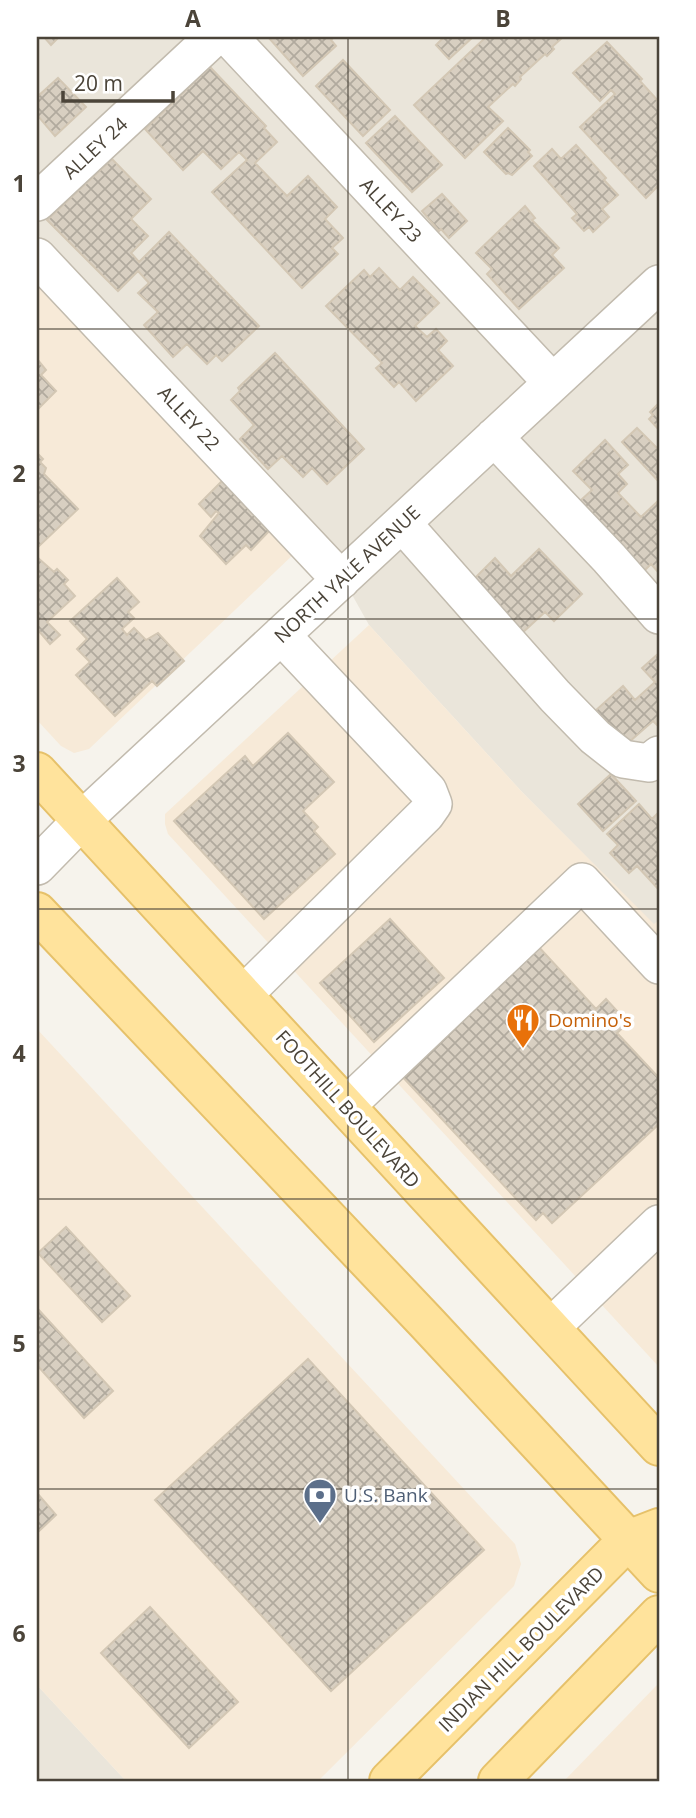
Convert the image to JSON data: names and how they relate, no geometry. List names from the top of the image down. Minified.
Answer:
{"streets":{"main road":["FOOTHILL BOULEVARD","INDIAN HILL BOULEVARD"],"street":["ALLEY 24","ALLEY 23","ALLEY 22","NORTH YALE AVENUE"]},"crossings":[["ALLEY 23","NORTH YALE AVENUE"],["ALLEY 22","NORTH YALE AVENUE"],["NORTH YALE AVENUE","FOOTHILL BOULEVARD"]],"places":{"restaurant":["Domino's"],"bank":["U.S. Bank"]},"scale_bar":"20 m","grid":{"columns":["A","B"],"rows":["1","2","3","4","5","6"]}}
